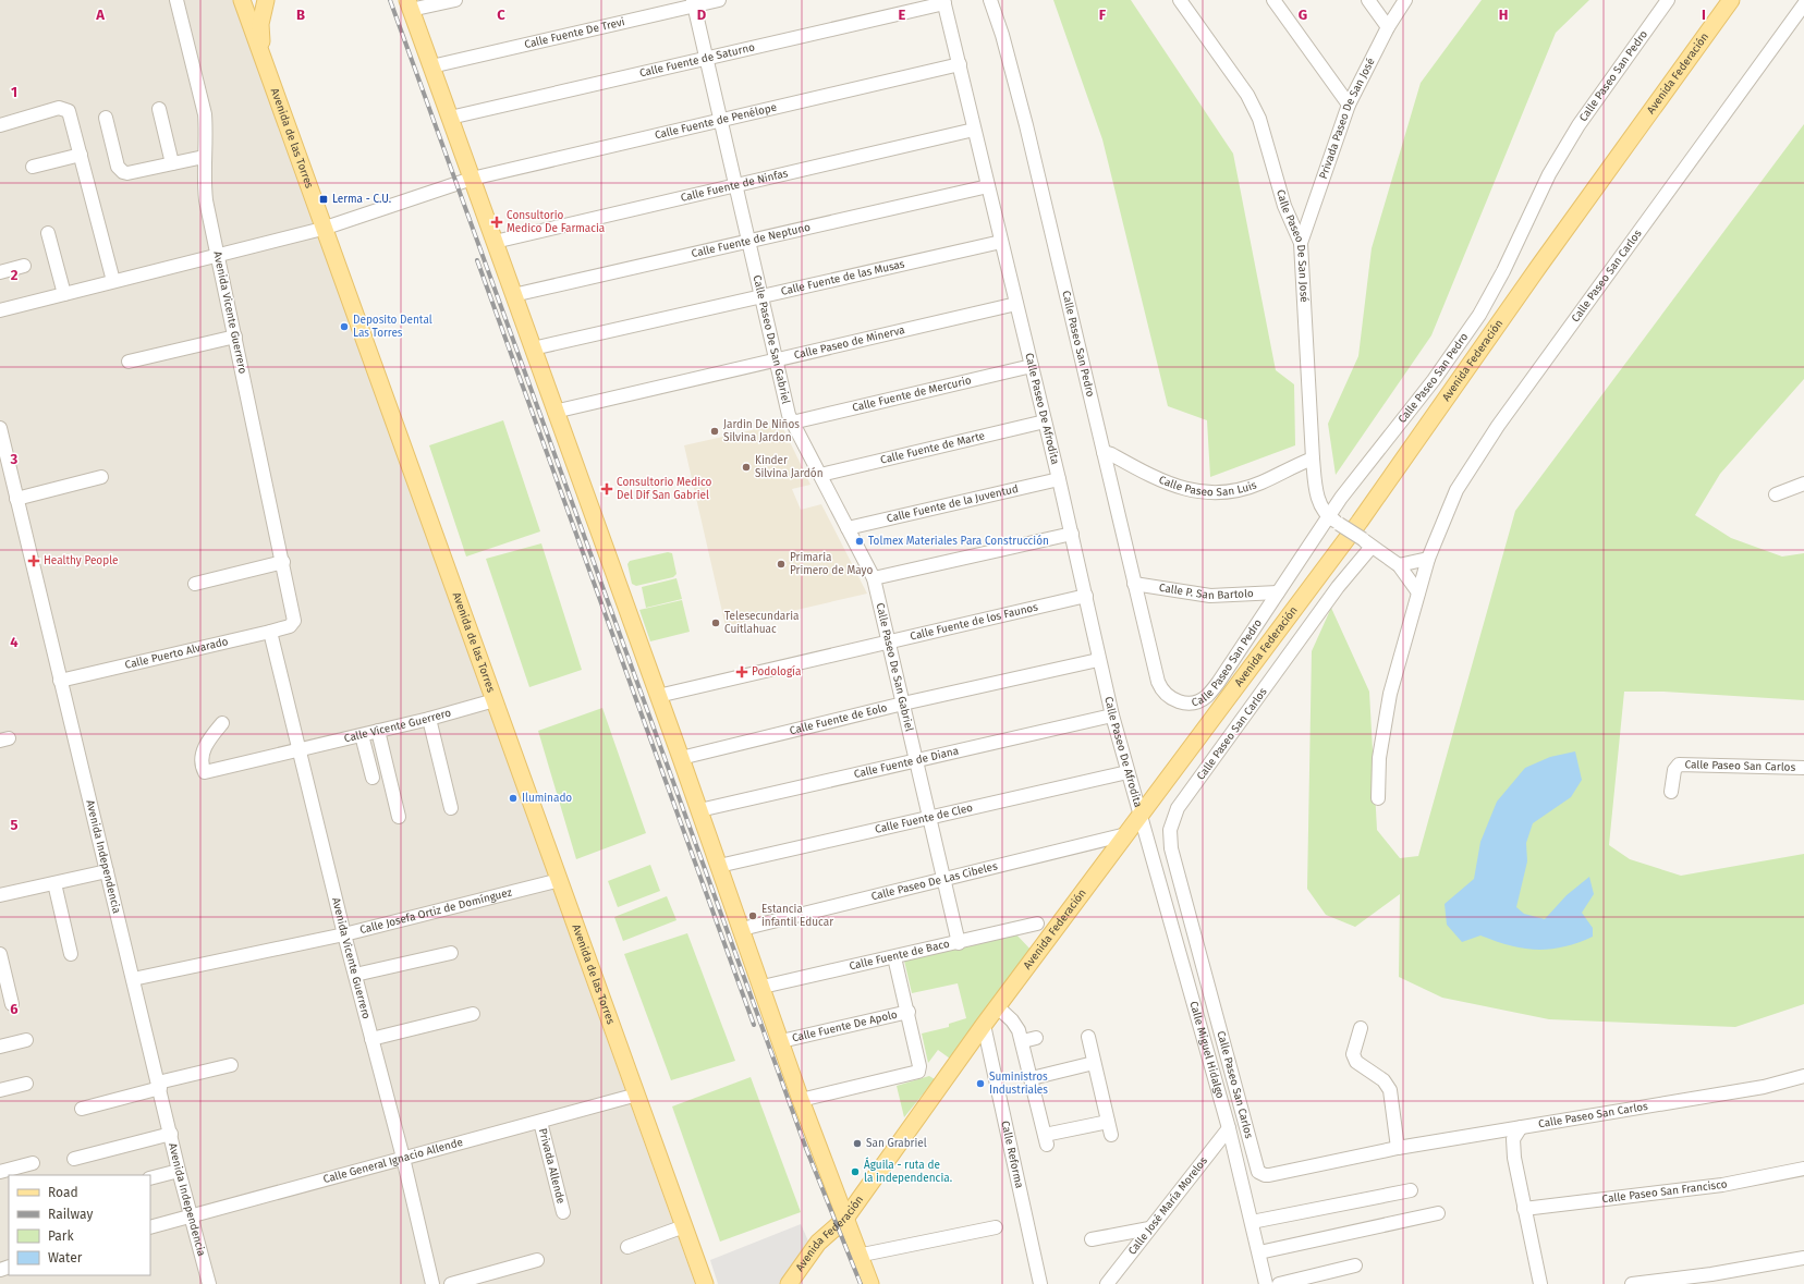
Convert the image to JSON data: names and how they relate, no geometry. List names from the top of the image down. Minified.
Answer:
{"streets":{"main road":["Avenida Federación","Avenida de las Torres"],"street":["Calle Fuente De Trevi","Calle Fuente de Saturno","Calle Paseo San Pedro","Privada Paseo De San José","Calle Fuente de Penélope","Calle Fuente de Ninfas","Calle Fuente de Neptuno","Calle Paseo De San José","Calle Paseo San Carlos","Calle Fuente de las Musas","Avenida Vicente Guerrero","Calle Paseo De San Gabriel","Calle Paseo de Minerva","Calle Fuente de Mercurio","Calle Paseo De Afrodita","Calle Fuente de Marte","Calle Paseo San Luis","Calle Fuente de la Juventud","Calle P. San Bartolo","Calle Fuente de los Faunos","Calle Puerto Alvarado","Calle Fuente de Eolo","Calle Vicente Guerrero","Calle Fuente de Diana","Calle Fuente de Cleo","Avenida Independencia","Calle Paseo De Las Cibeles","Calle Josefa Ortiz de Domínguez","Calle Fuente de Baco","Calle Fuente De Apolo","Calle Miguel Hidalgo","Calle Reforma","Calle General Ignacio Allende","Privada Allende","Calle Paseo San Francisco","Calle José María Morelos"]},"crossings":[["Calle Fuente De Trevi","Calle Paseo De San Gabriel"],["Calle Fuente de Saturno","Calle Paseo De San Gabriel"],["Calle Fuente de Saturno","Calle Paseo De Afrodita"],["Avenida Federación","Calle Paseo De Afrodita"],["Avenida Federación","Calle Paseo De Las Cibeles"],["Avenida Federación","Calle Miguel Hidalgo"],["Avenida Federación","Calle Reforma"],["Calle Paseo San Pedro","Calle Paseo De San José"],["Calle Paseo San Pedro","Calle Paseo San Luis"],["Calle Paseo San Pedro","Calle P. San Bartolo"],["Privada Paseo De San José","Calle Paseo De San José"],["Calle Fuente de Penélope","Avenida de las Torres"],["Calle Fuente de Penélope","Avenida Vicente Guerrero"],["Calle Fuente de Penélope","Calle Paseo De San Gabriel"],["Calle Fuente de Penélope","Calle Paseo De Afrodita"],["Avenida de las Torres","Calle Vicente Guerrero"],["Avenida de las Torres","Calle Josefa Ortiz de Domínguez"],["Avenida de las Torres","Calle General Ignacio Allende"],["Calle Fuente de Ninfas","Calle Paseo De San Gabriel"],["Calle Fuente de Ninfas","Calle Paseo De Afrodita"],["Calle Fuente de Neptuno","Calle Paseo De San Gabriel"],["Calle Fuente de Neptuno","Calle Paseo De Afrodita"],["Calle Paseo De San José","Calle Paseo San Luis"],["Calle Fuente de las Musas","Calle Paseo De San Gabriel"],["Calle Fuente de las Musas","Calle Paseo De Afrodita"],["Avenida Vicente Guerrero","Calle Puerto Alvarado"],["Avenida Vicente Guerrero","Calle Vicente Guerrero"],["Avenida Vicente Guerrero","Calle Josefa Ortiz de Domínguez"],["Avenida Vicente Guerrero","Calle General Ignacio Allende"],["Calle Paseo De San Gabriel","Calle Paseo de Minerva"],["Calle Paseo De San Gabriel","Calle Fuente de Mercurio"],["Calle Paseo De San Gabriel","Calle Fuente de Marte"],["Calle Paseo De San Gabriel","Calle Fuente de la Juventud"],["Calle Paseo De San Gabriel","Calle Fuente de los Faunos"],["Calle Paseo De San Gabriel","Calle Fuente de Eolo"],["Calle Paseo De San Gabriel","Calle Fuente de Diana"],["Calle Paseo De San Gabriel","Calle Fuente de Cleo"],["Calle Paseo De San Gabriel","Calle Paseo De Las Cibeles"],["Calle Paseo De San Gabriel","Calle Fuente de Baco"],["Calle Paseo de Minerva","Calle Paseo De Afrodita"],["Calle Fuente de Mercurio","Calle Paseo De Afrodita"],["Calle Paseo De Afrodita","Calle Fuente de Marte"],["Calle Paseo De Afrodita","Calle Fuente de la Juventud"],["Calle Paseo De Afrodita","Calle Fuente de los Faunos"],["Calle Paseo De Afrodita","Calle Fuente de Eolo"],["Calle Paseo De Afrodita","Calle Fuente de Diana"],["Calle Paseo De Afrodita","Calle Fuente de Cleo"],["Calle Paseo De Afrodita","Calle Miguel Hidalgo"],["Calle Puerto Alvarado","Avenida Independencia"],["Avenida Independencia","Calle Josefa Ortiz de Domínguez"],["Avenida Independencia","Calle General Ignacio Allende"],["Calle Miguel Hidalgo","Calle José María Morelos"],["Calle General Ignacio Allende","Privada Allende"]],"places":{"transit":["Lerma - C.U."],"health":["Consultorio Medico De Farmacia","Consultorio Medico Del Dif San Gabriel","Healthy People","Podología"],"other":["Deposito Dental Las Torres","Jardin De Niños Silvina Jardon","Kinder Silvina Jardón","Tolmex Materiales Para Construcción","Primaria Primero de Mayo","Telesecundaria Cuitlahuac","Iluminado","Estancia infantil Educar","Suministros Industriales","San Grabriel","Águila - ruta de la independencia."]},"legend":["Road","Railway","Park","Water"],"grid":{"columns":["A","B","C","D","E","F","G","H","I"],"rows":["1","2","3","4","5","6"]}}
